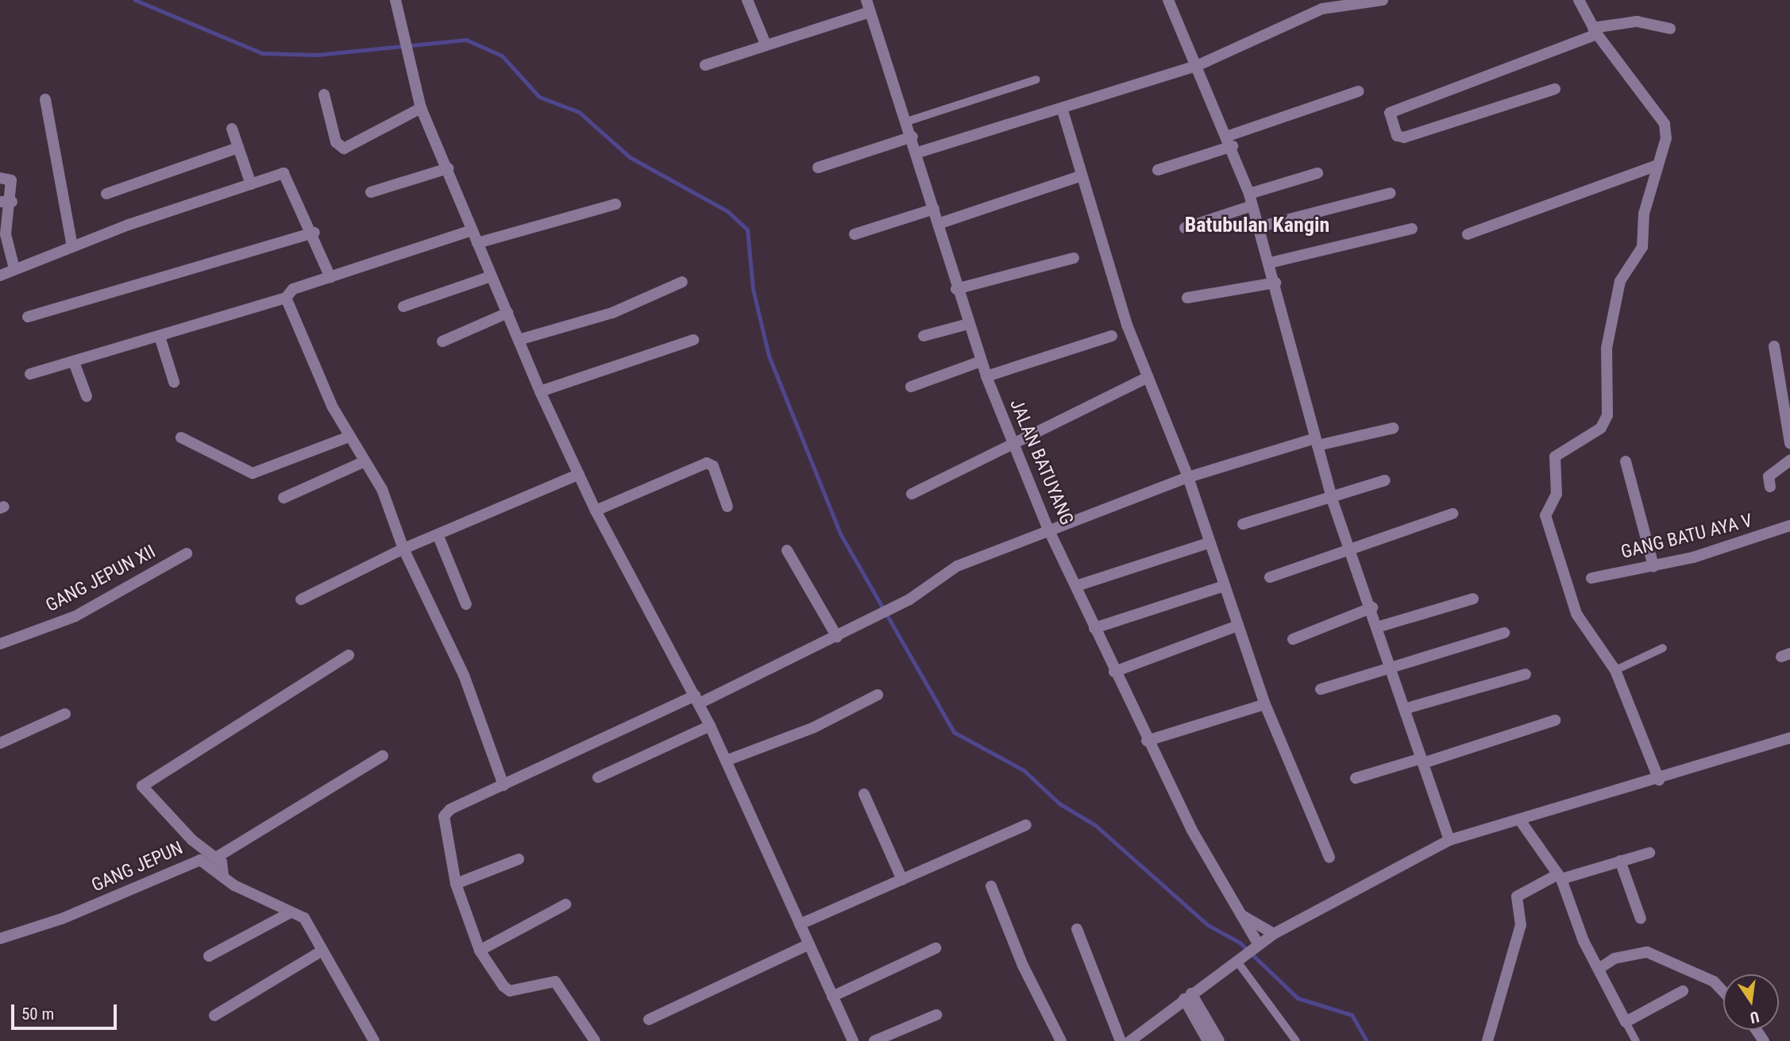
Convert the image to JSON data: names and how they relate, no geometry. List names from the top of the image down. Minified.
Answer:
{"streets":{"street":["JALAN BATUYANG","GANG BATU AYA V","GANG JEPUN XII","GANG JEPUN"]},"districts":["Batubulan Kangin"],"scale_bar":"50 m","north":"bottom"}
